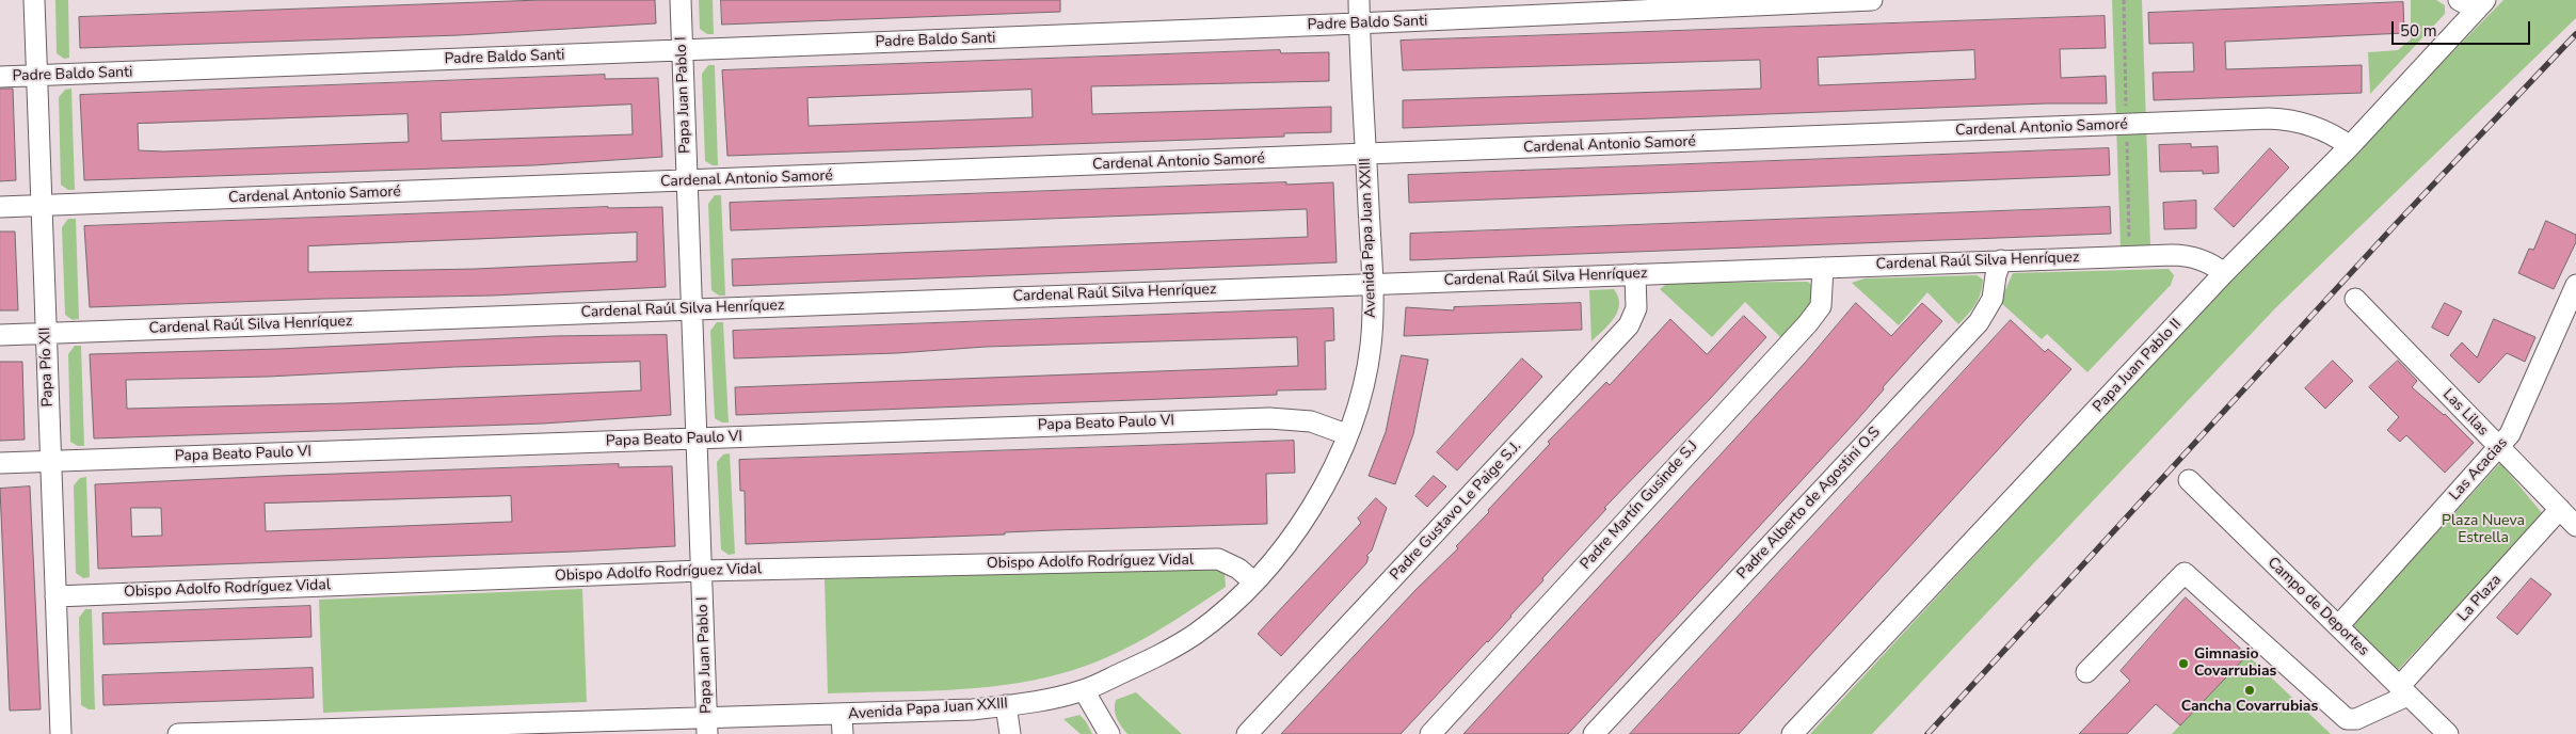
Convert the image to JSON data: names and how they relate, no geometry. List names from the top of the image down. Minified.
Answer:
{"streets":{"street":["Padre Baldo Santi","Papa Juan Pablo I","Cardenal Antonio Samoré","Avenida Papa Juan XXIII","Cardenal Raúl Silva Henríquez","Papa Juan Pablo II","Papa Pío XII","Las Lilas","Papa Beato Paulo VI","Las Acacias","Padre Alberto de Agostini O.S","Padre Martín Gusinde S.J","Padre Gustavo Le Paige S.J.","Obispo Adolfo Rodríguez Vidal","La Plaza","Campo de Deportes"]},"crossings":[["Padre Baldo Santi","Papa Juan Pablo I"],["Padre Baldo Santi","Avenida Papa Juan XXIII"],["Padre Baldo Santi","Papa Pío XII"],["Papa Juan Pablo I","Cardenal Antonio Samoré"],["Papa Juan Pablo I","Avenida Papa Juan XXIII"],["Papa Juan Pablo I","Cardenal Raúl Silva Henríquez"],["Papa Juan Pablo I","Papa Beato Paulo VI"],["Papa Juan Pablo I","Obispo Adolfo Rodríguez Vidal"],["Cardenal Antonio Samoré","Avenida Papa Juan XXIII"],["Cardenal Antonio Samoré","Papa Juan Pablo II"],["Cardenal Antonio Samoré","Papa Pío XII"],["Avenida Papa Juan XXIII","Cardenal Raúl Silva Henríquez"],["Avenida Papa Juan XXIII","Papa Beato Paulo VI"],["Avenida Papa Juan XXIII","Obispo Adolfo Rodríguez Vidal"],["Cardenal Raúl Silva Henríquez","Papa Juan Pablo II"],["Cardenal Raúl Silva Henríquez","Papa Pío XII"],["Cardenal Raúl Silva Henríquez","Padre Alberto de Agostini O.S"],["Cardenal Raúl Silva Henríquez","Padre Martín Gusinde S.J"],["Cardenal Raúl Silva Henríquez","Padre Gustavo Le Paige S.J."],["Papa Pío XII","Papa Beato Paulo VI"],["Papa Pío XII","Obispo Adolfo Rodríguez Vidal"],["Las Lilas","Las Acacias"],["Las Lilas","La Plaza"],["Las Acacias","Campo de Deportes"],["La Plaza","Campo de Deportes"]],"parks":["Plaza Nueva Estrella"],"places":["Gimnasio Covarrubias","Cancha Covarrubias"],"scale_bar":"50 m"}
